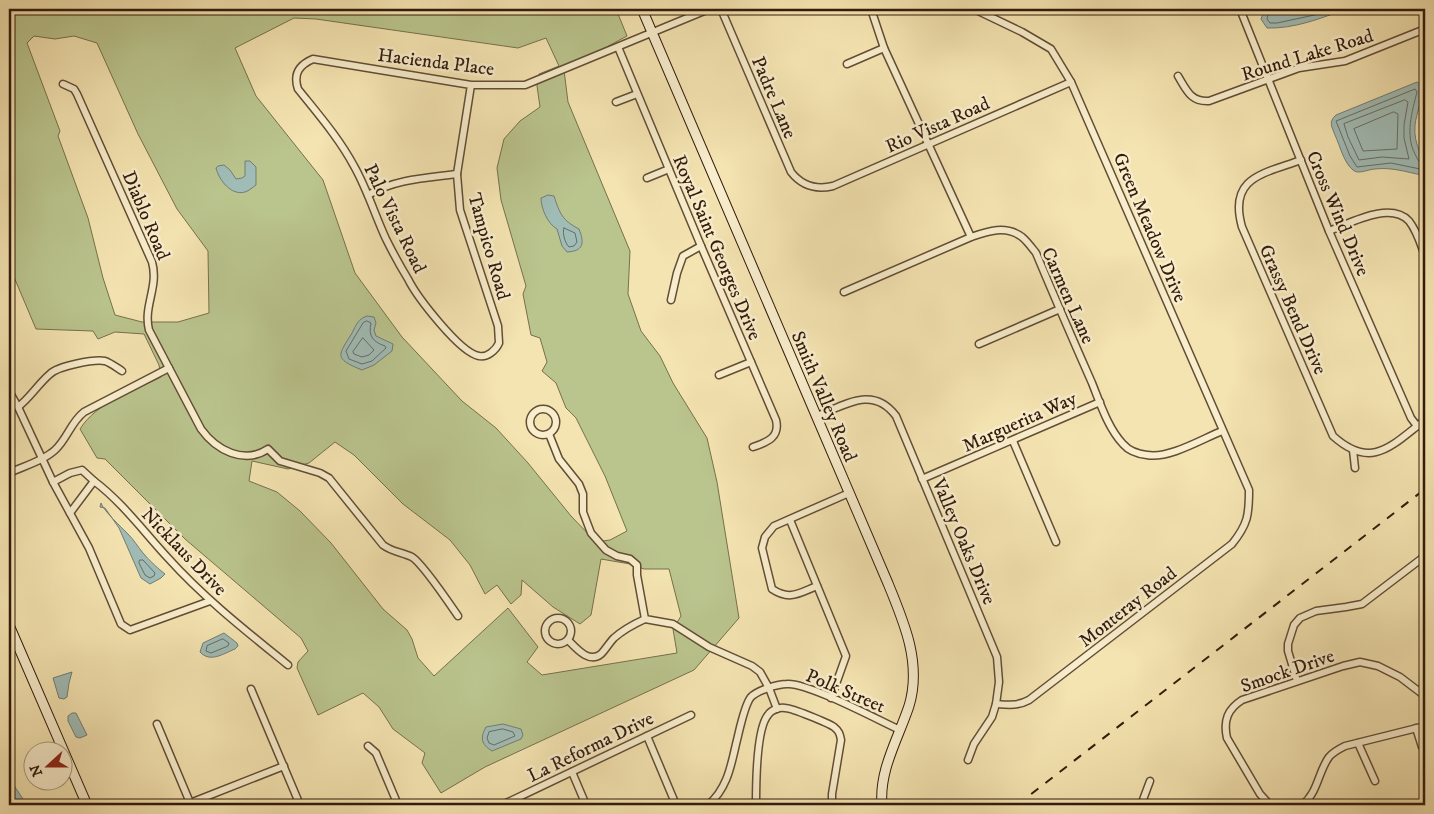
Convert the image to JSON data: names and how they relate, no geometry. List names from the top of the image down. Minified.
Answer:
{"streets":{"main road":["Smith Valley Road"],"street":["Round Lake Road","Hacienda Place","Padre Lane","Rio Vista Road","Cross Wind Drive","Diablo Road","Palo Vista Road","Green Meadow Drive","Tampico Road","Royal Saint Georges Drive","Carmen Lane","Grassy Bend Drive","Marguerita Way","Valley Oaks Drive","Nicklaus Drive","Monteray Road","Smock Drive","Polk Street","La Reforma Drive"]},"crossings":[["Round Lake Road","Cross Wind Drive"],["Hacienda Place","Palo Vista Road"],["Hacienda Place","Tampico Road"],["Hacienda Place","Royal Saint Georges Drive"],["Hacienda Place","Smith Valley Road"],["Padre Lane","Rio Vista Road"],["Rio Vista Road","Green Meadow Drive"],["Cross Wind Drive","Grassy Bend Drive"],["Palo Vista Road","Tampico Road"],["Green Meadow Drive","Carmen Lane"],["Green Meadow Drive","Monteray Road"],["Carmen Lane","Marguerita Way"],["Smith Valley Road","Valley Oaks Drive"],["Smith Valley Road","Polk Street"],["Marguerita Way","Valley Oaks Drive"],["Valley Oaks Drive","Monteray Road"]],"north":"left"}
